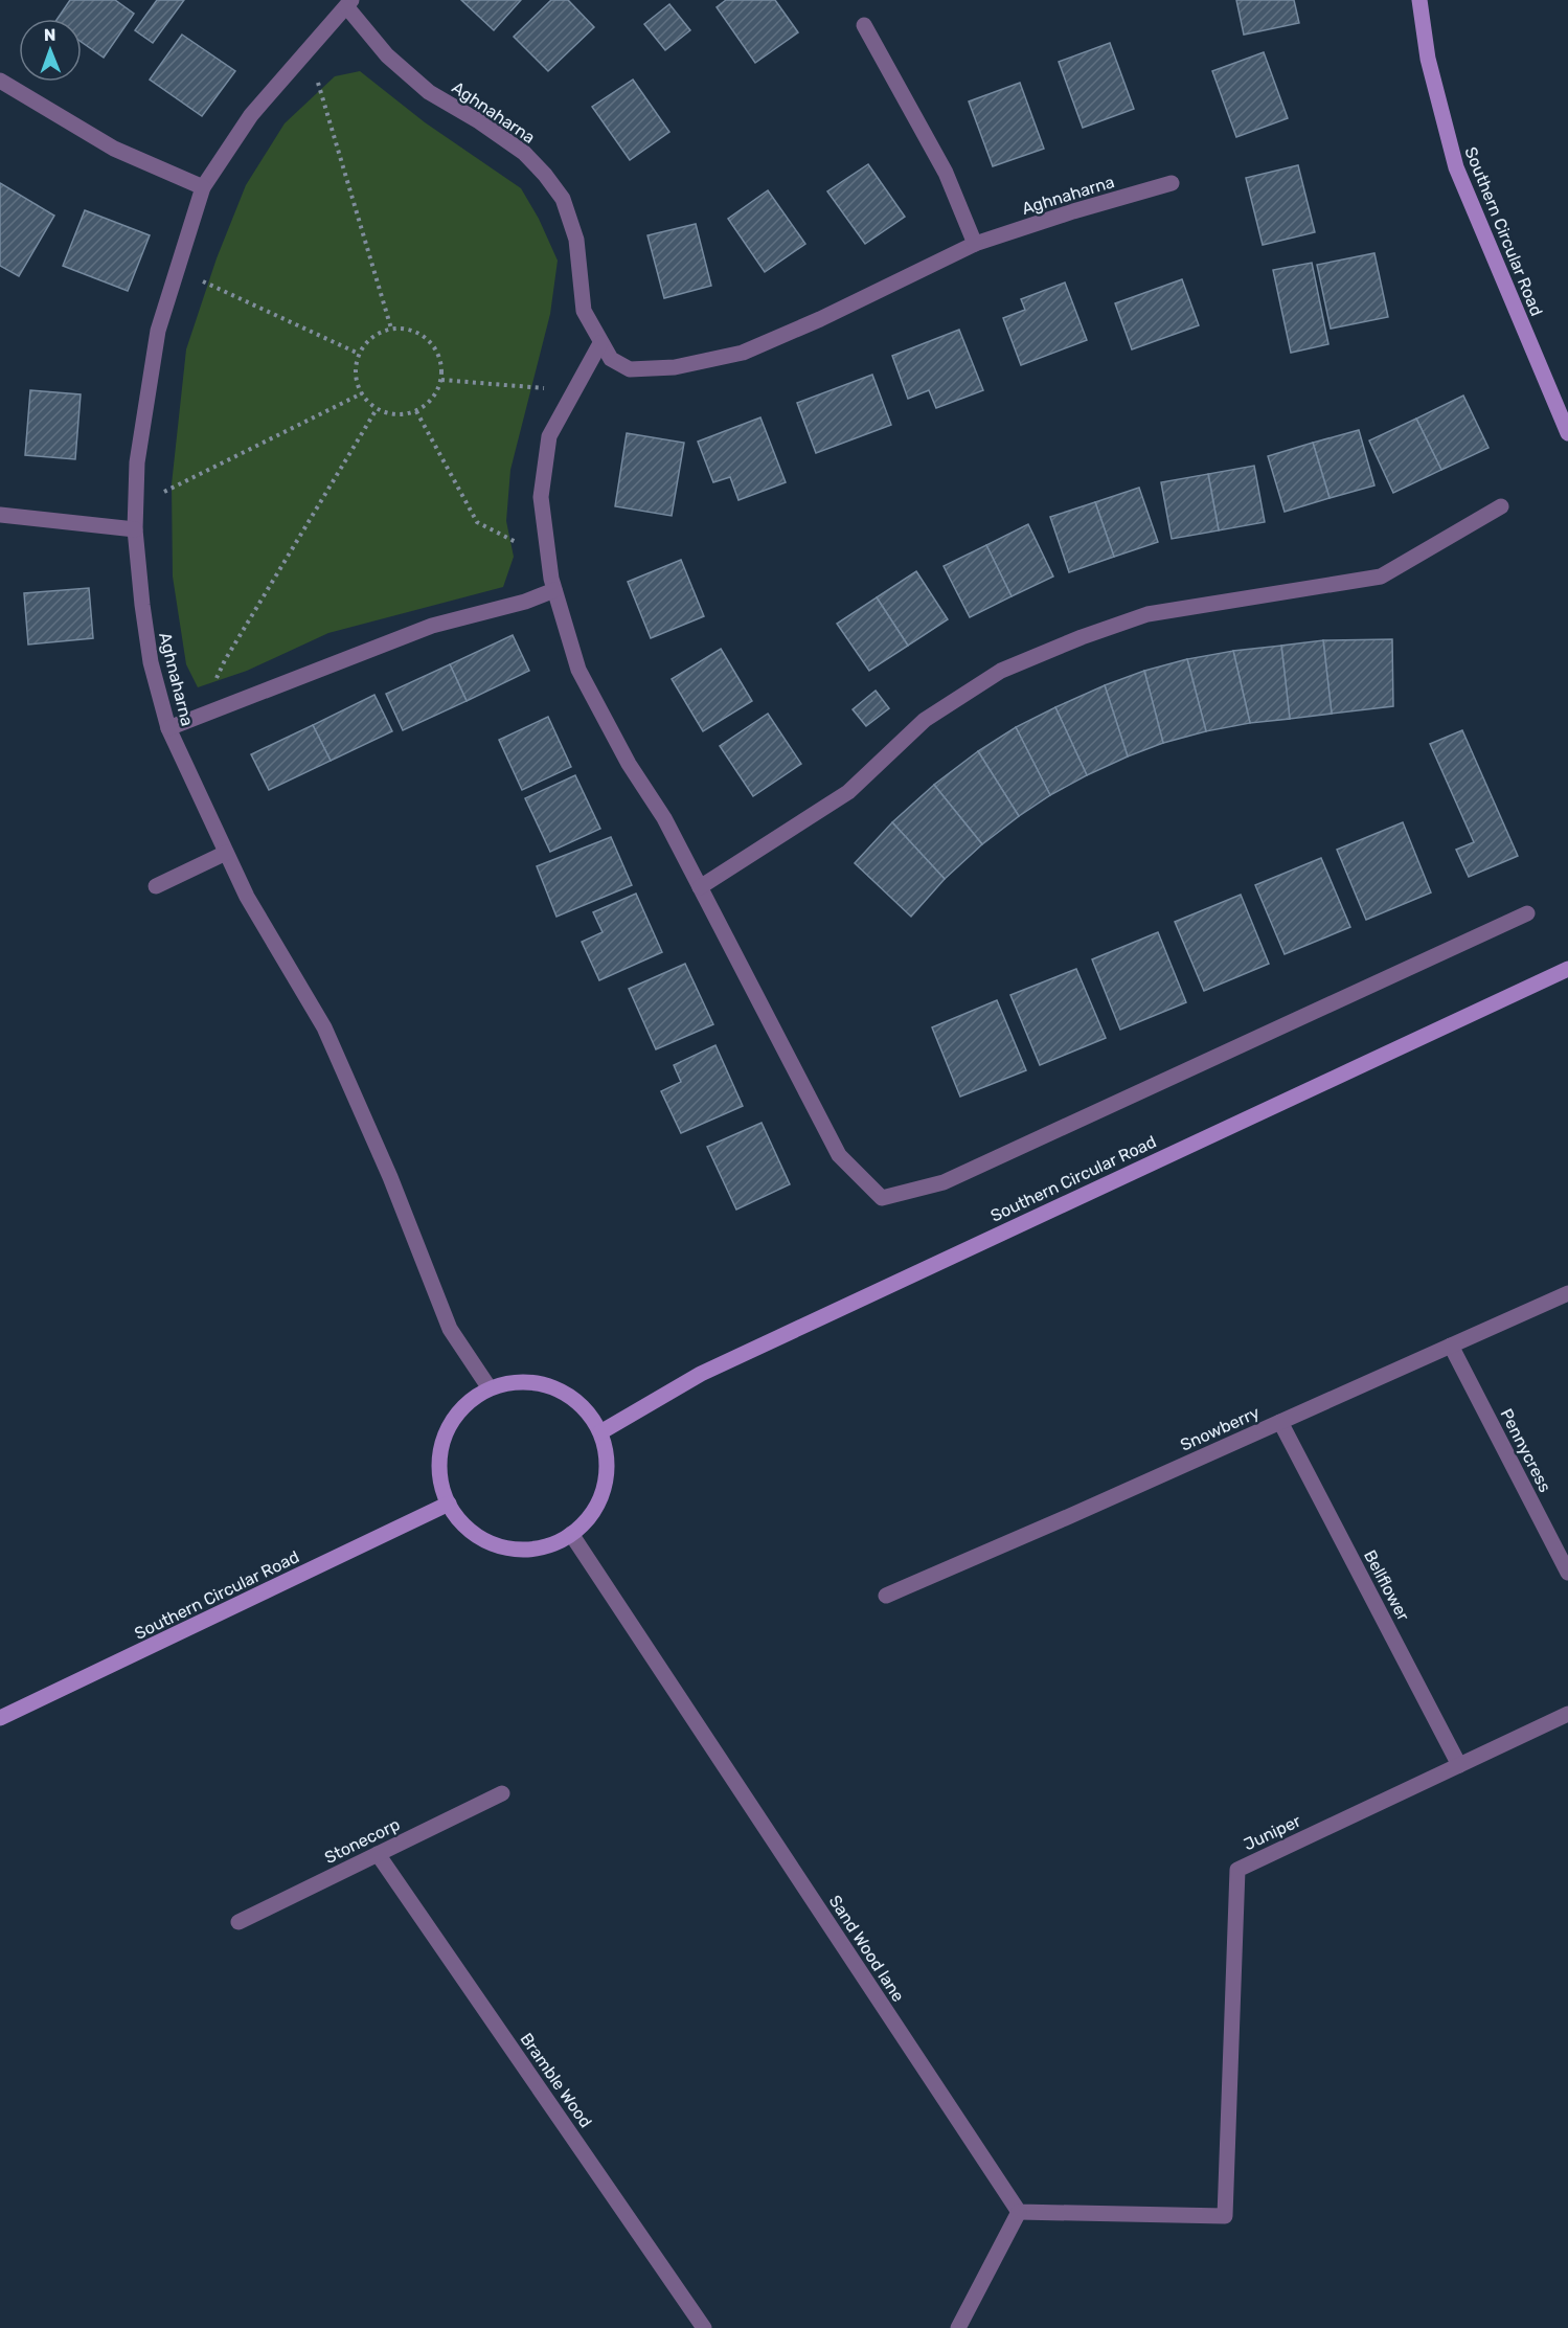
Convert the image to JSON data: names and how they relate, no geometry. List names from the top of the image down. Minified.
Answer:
{"streets":{"main road":["Southern Circular Road"],"street":["Aghnaharna","Snowberry","Pennycress","Bellflower","Juniper","Stonecorp","Sand Wood lane","Bramble Wood"]},"crossings":[["Aghnaharna","Southern Circular Road"],["Aghnaharna","Sand Wood lane"],["Southern Circular Road","Sand Wood lane"],["Snowberry","Pennycress"],["Snowberry","Bellflower"],["Bellflower","Juniper"],["Juniper","Sand Wood lane"],["Stonecorp","Bramble Wood"]],"north":"top"}
